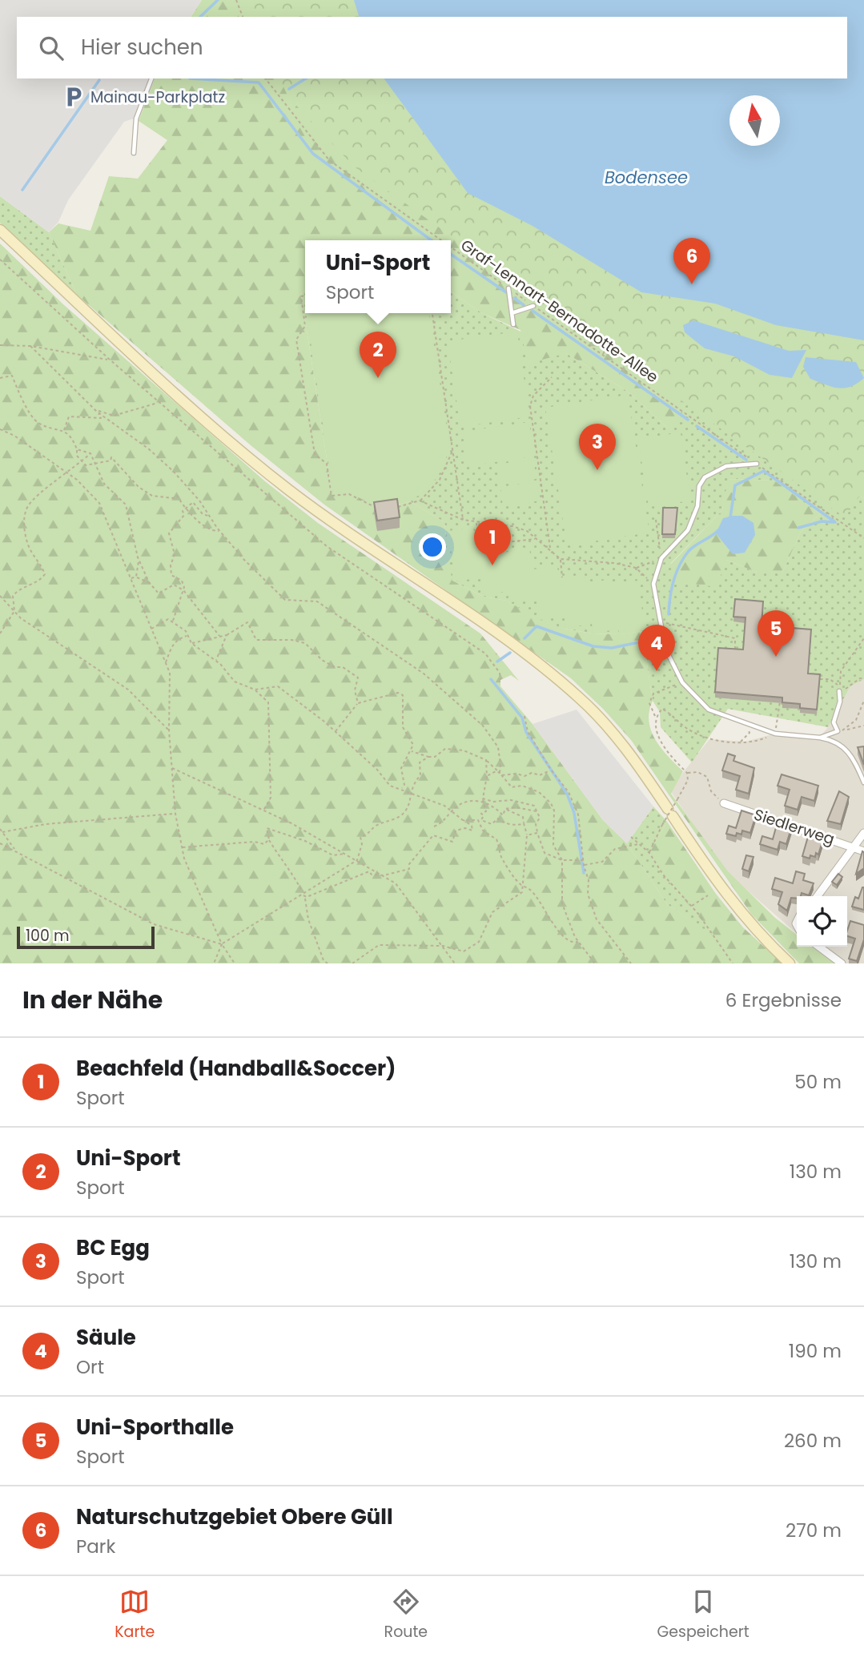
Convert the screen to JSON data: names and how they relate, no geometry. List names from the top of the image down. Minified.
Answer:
{"streets":{"street":["Siedlerweg"],"path":["Graf-Lennart-Bernadotte-Allee"]},"water":["Bodensee"],"places":{"parking":["Mainau-Parkplatz"]},"scale_bar":"100 m","north":"top","page":{"search":"Hier suchen","pins":["6","2","3","1","5","4"],"popup":["Uni-Sport","Sport"],"scale":"100 m","heading":["In der Nähe","6 Ergebnisse"],"list":[{"mark":"1","name":"Beachfeld (Handball&Soccer)","note":"Sport","value":"50 m"},{"mark":"2","name":"Uni-Sport","note":"Sport","value":"130 m"},{"mark":"3","name":"BC Egg","note":"Sport","value":"130 m"},{"mark":"4","name":"Säule","note":"Ort","value":"190 m"},{"mark":"5","name":"Uni-Sporthalle","note":"Sport","value":"260 m"},{"mark":"6","name":"Naturschutzgebiet Obere Güll","note":"Park","value":"270 m"}],"nav":["Karte","Route","Gespeichert"]}}
